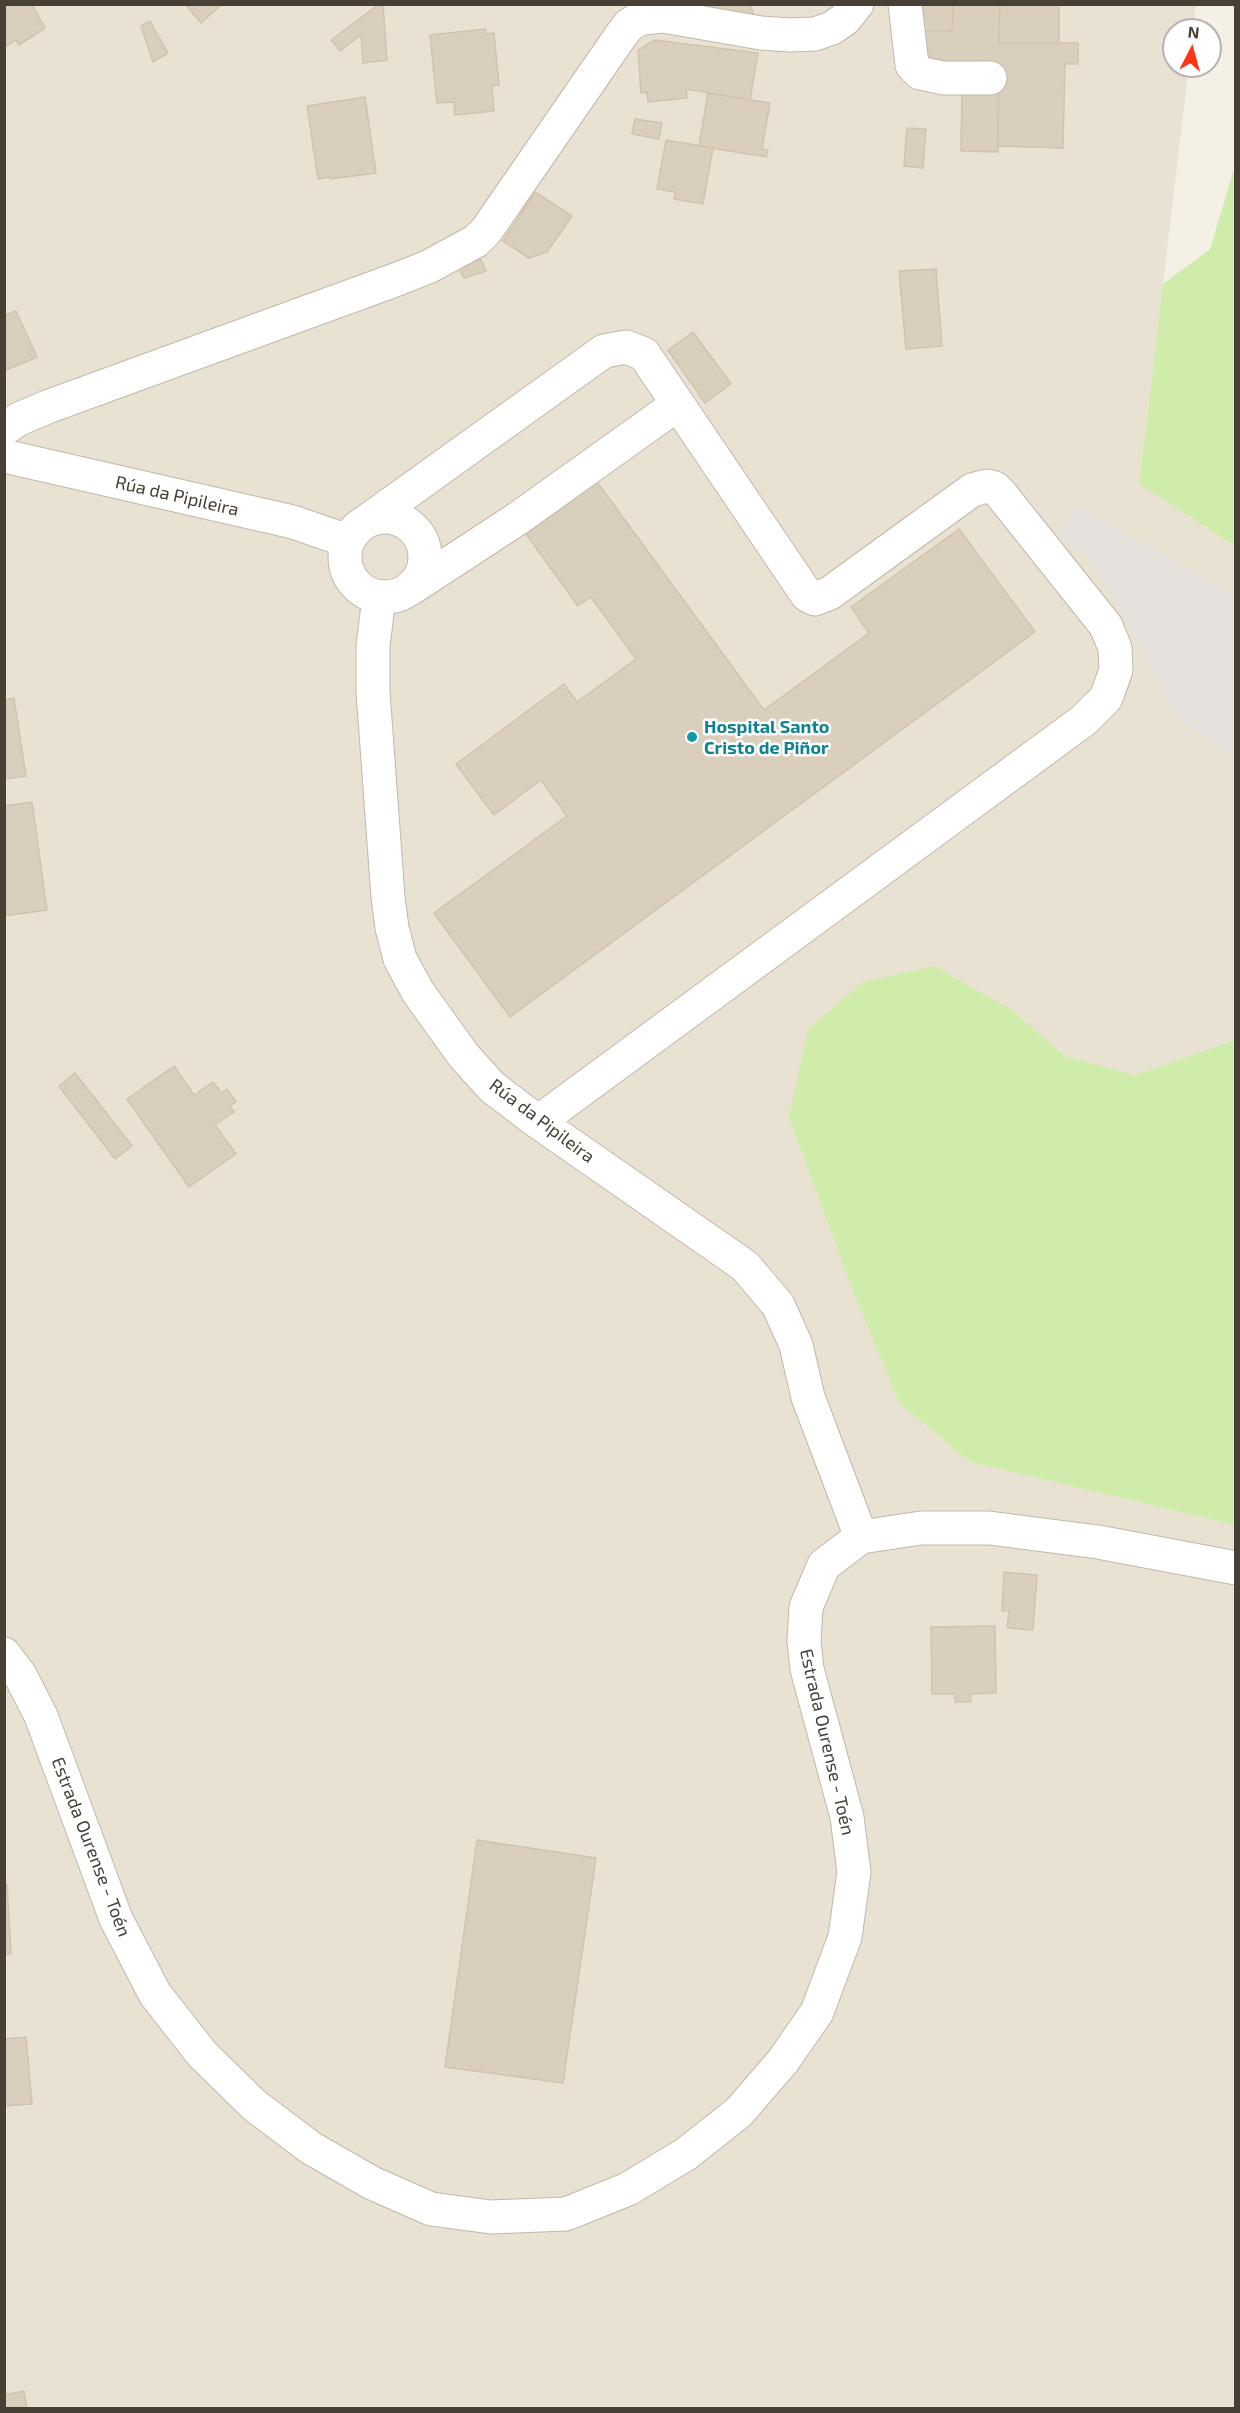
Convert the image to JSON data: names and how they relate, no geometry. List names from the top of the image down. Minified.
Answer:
{"streets":{"street":["Rúa da Pipileira","Estrada Ourense - Toén"]},"crossings":[["Rúa da Pipileira","Estrada Ourense - Toén"]],"places":["Hospital Santo Cristo de Piñor"],"north":"top"}
